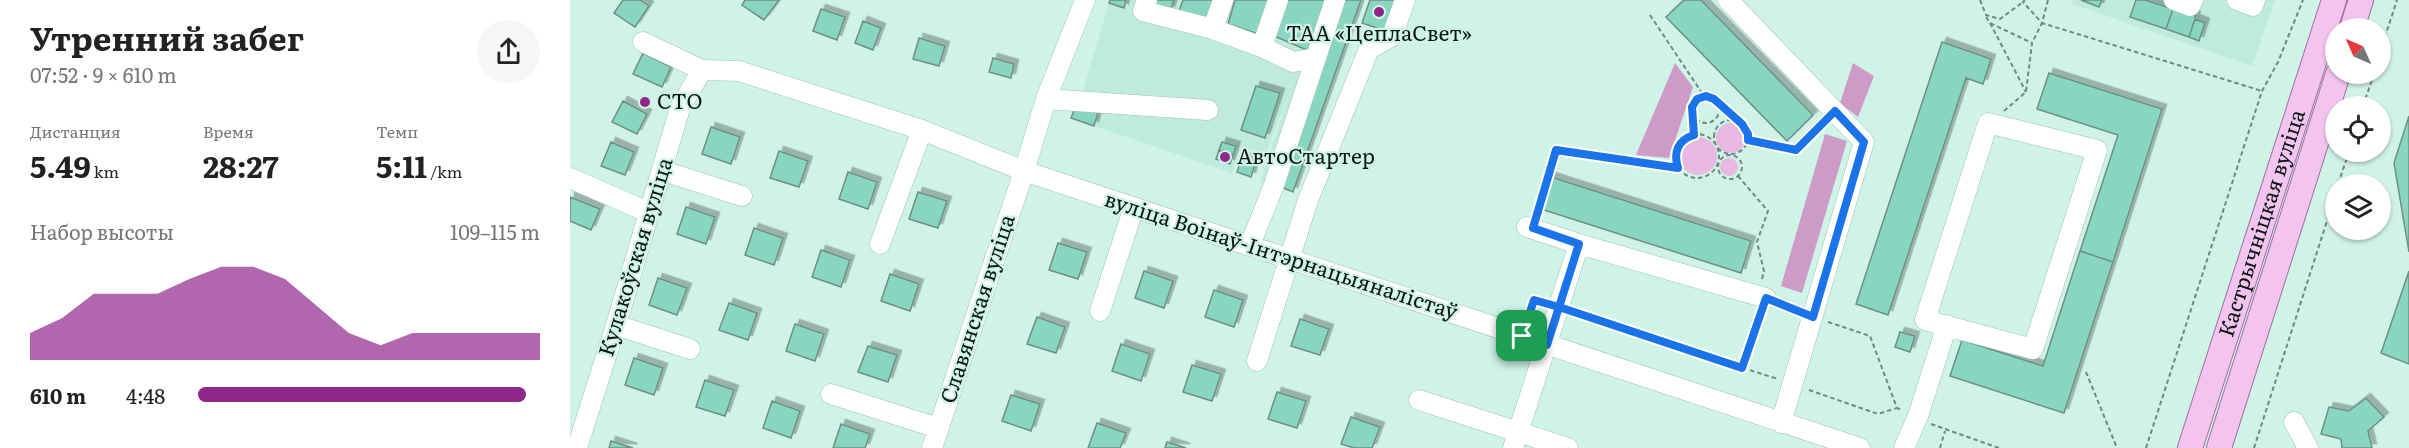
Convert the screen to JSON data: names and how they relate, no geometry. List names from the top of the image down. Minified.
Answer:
{"streets":{"main road":["Кастрычніцкая вуліца"],"street":["вуліца Воінаў-Інтэрнацыяналістаў","Кулакоўская вуліца","Славянская вуліца"]},"crossings":[["вуліца Воінаў-Інтэрнацыяналістаў","Кулакоўская вуліца"],["вуліца Воінаў-Інтэрнацыяналістаў","Славянская вуліца"]],"places":["ТАА «ЦеплаСвет»","СТО","АвтоСтартер"],"north":"top left","page":{"heading":["Утренний забег","07:52 · 9 × 610 m"],"stats":[["Дистанция","5.49 km"],["Время","28:27"],["Темп","5:11 /km"]],"chart":["Набор высоты","109–115 m"],"list":[{"name":"610 m","note":"4:48"}]}}
